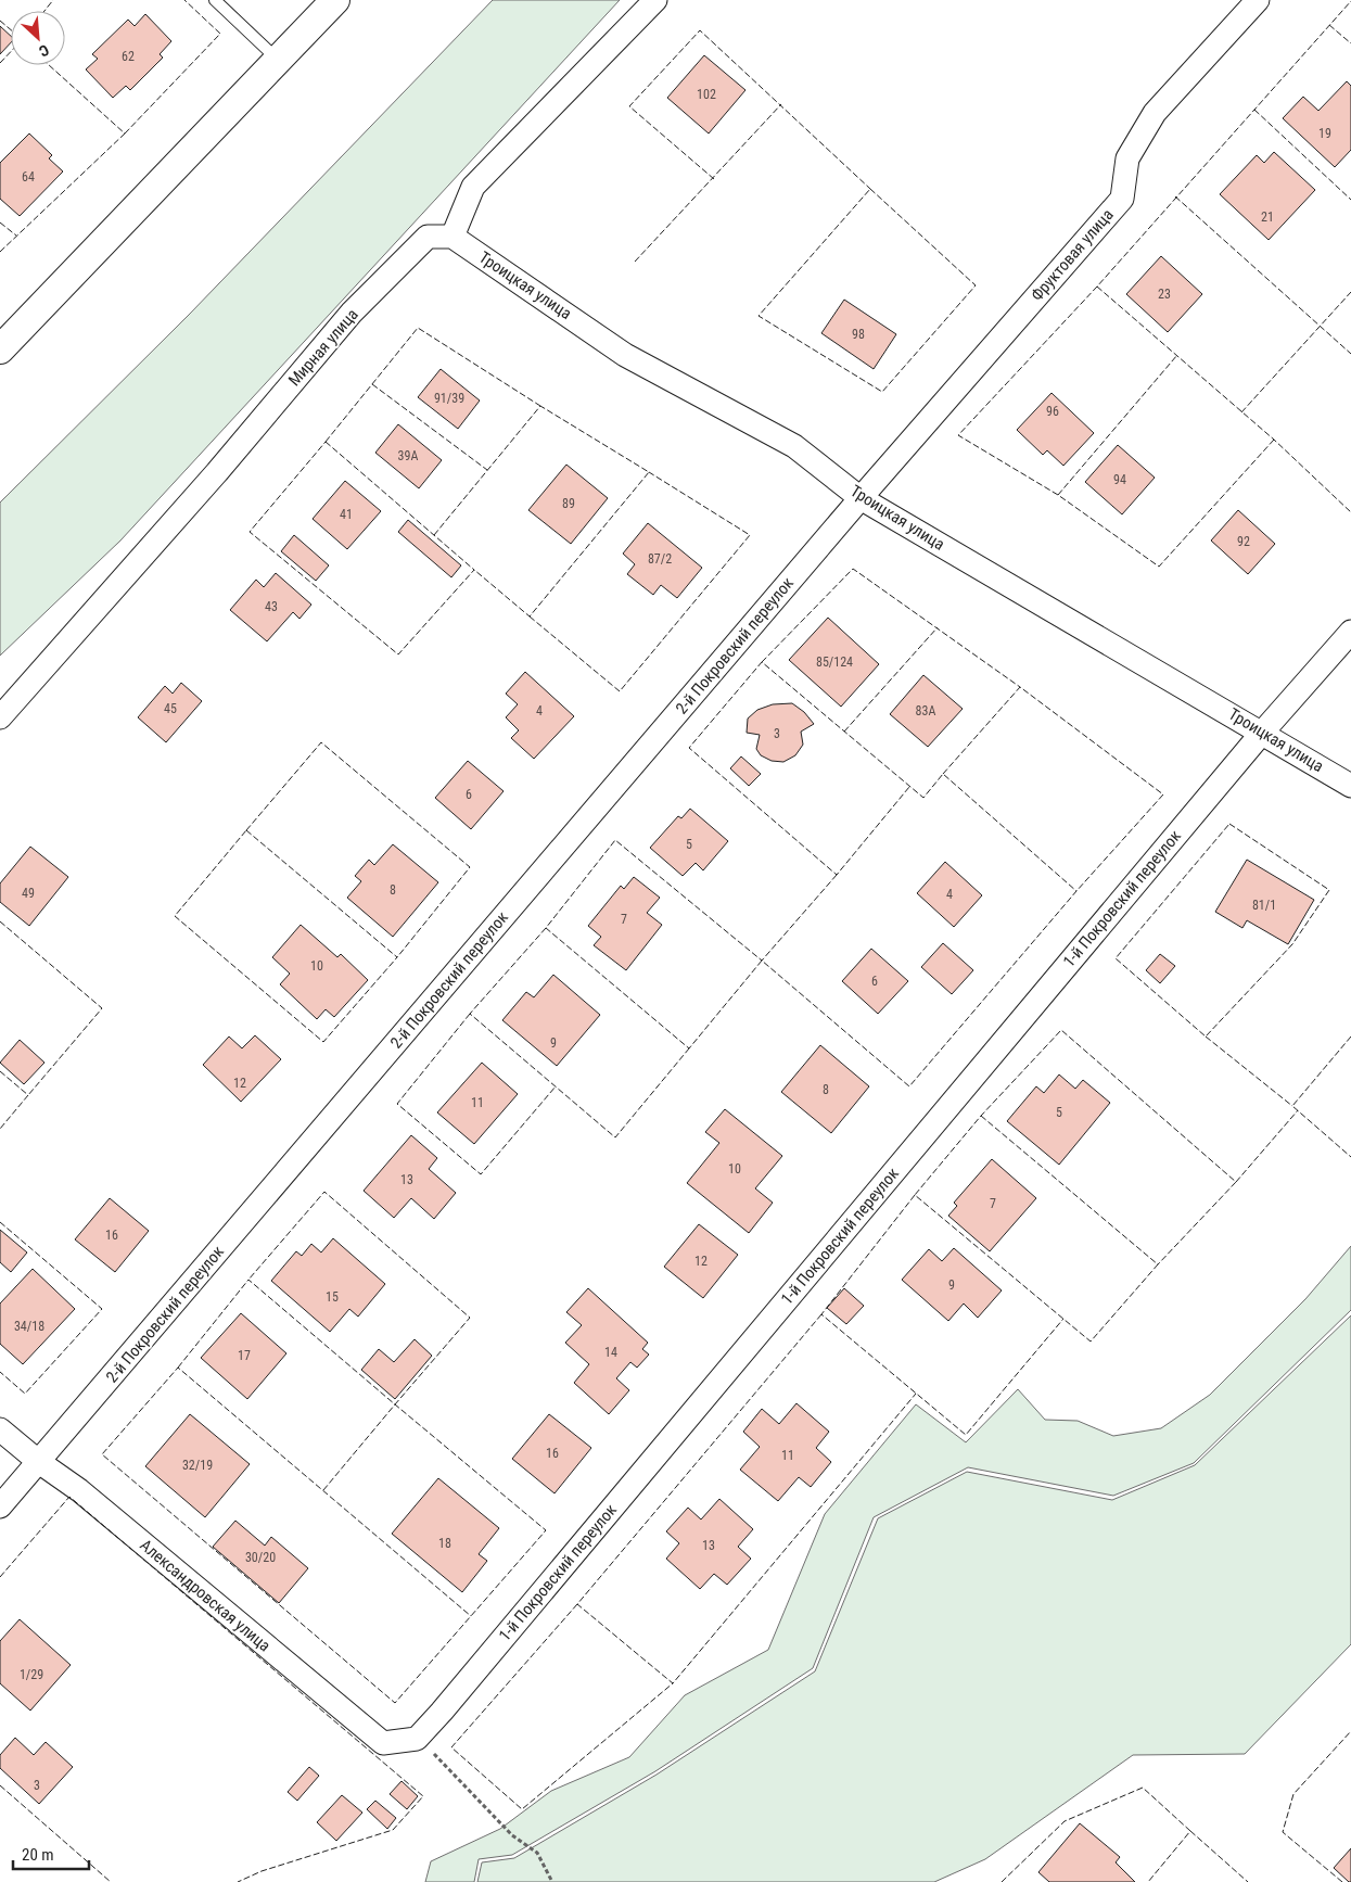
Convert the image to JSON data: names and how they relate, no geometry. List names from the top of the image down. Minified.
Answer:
{"streets":{"street":["Фруктовая улица","Троицкая улица","Мирная улица","2-й Покровский переулок","1-й Покровский переулок","Александровская улица"]},"crossings":[["Фруктовая улица","Троицкая улица"],["Фруктовая улица","2-й Покровский переулок"],["Троицкая улица","Мирная улица"],["Троицкая улица","2-й Покровский переулок"],["Троицкая улица","1-й Покровский переулок"],["2-й Покровский переулок","Александровская улица"],["1-й Покровский переулок","Александровская улица"]],"house_numbers":["62","102","19","64","21","23","98","91/39","96","39А","94","89","41","92","87/2","43","85/124","45","4","83А","3","6","5","8","49","4","81/1","7","10","6","9","12","8","11","5","10","13","7","16","12","9","15","34/18","14","17","16","11","32/19","18","13","30/20","1/29","3"],"scale_bar":"20 m","north":"bottom right"}
